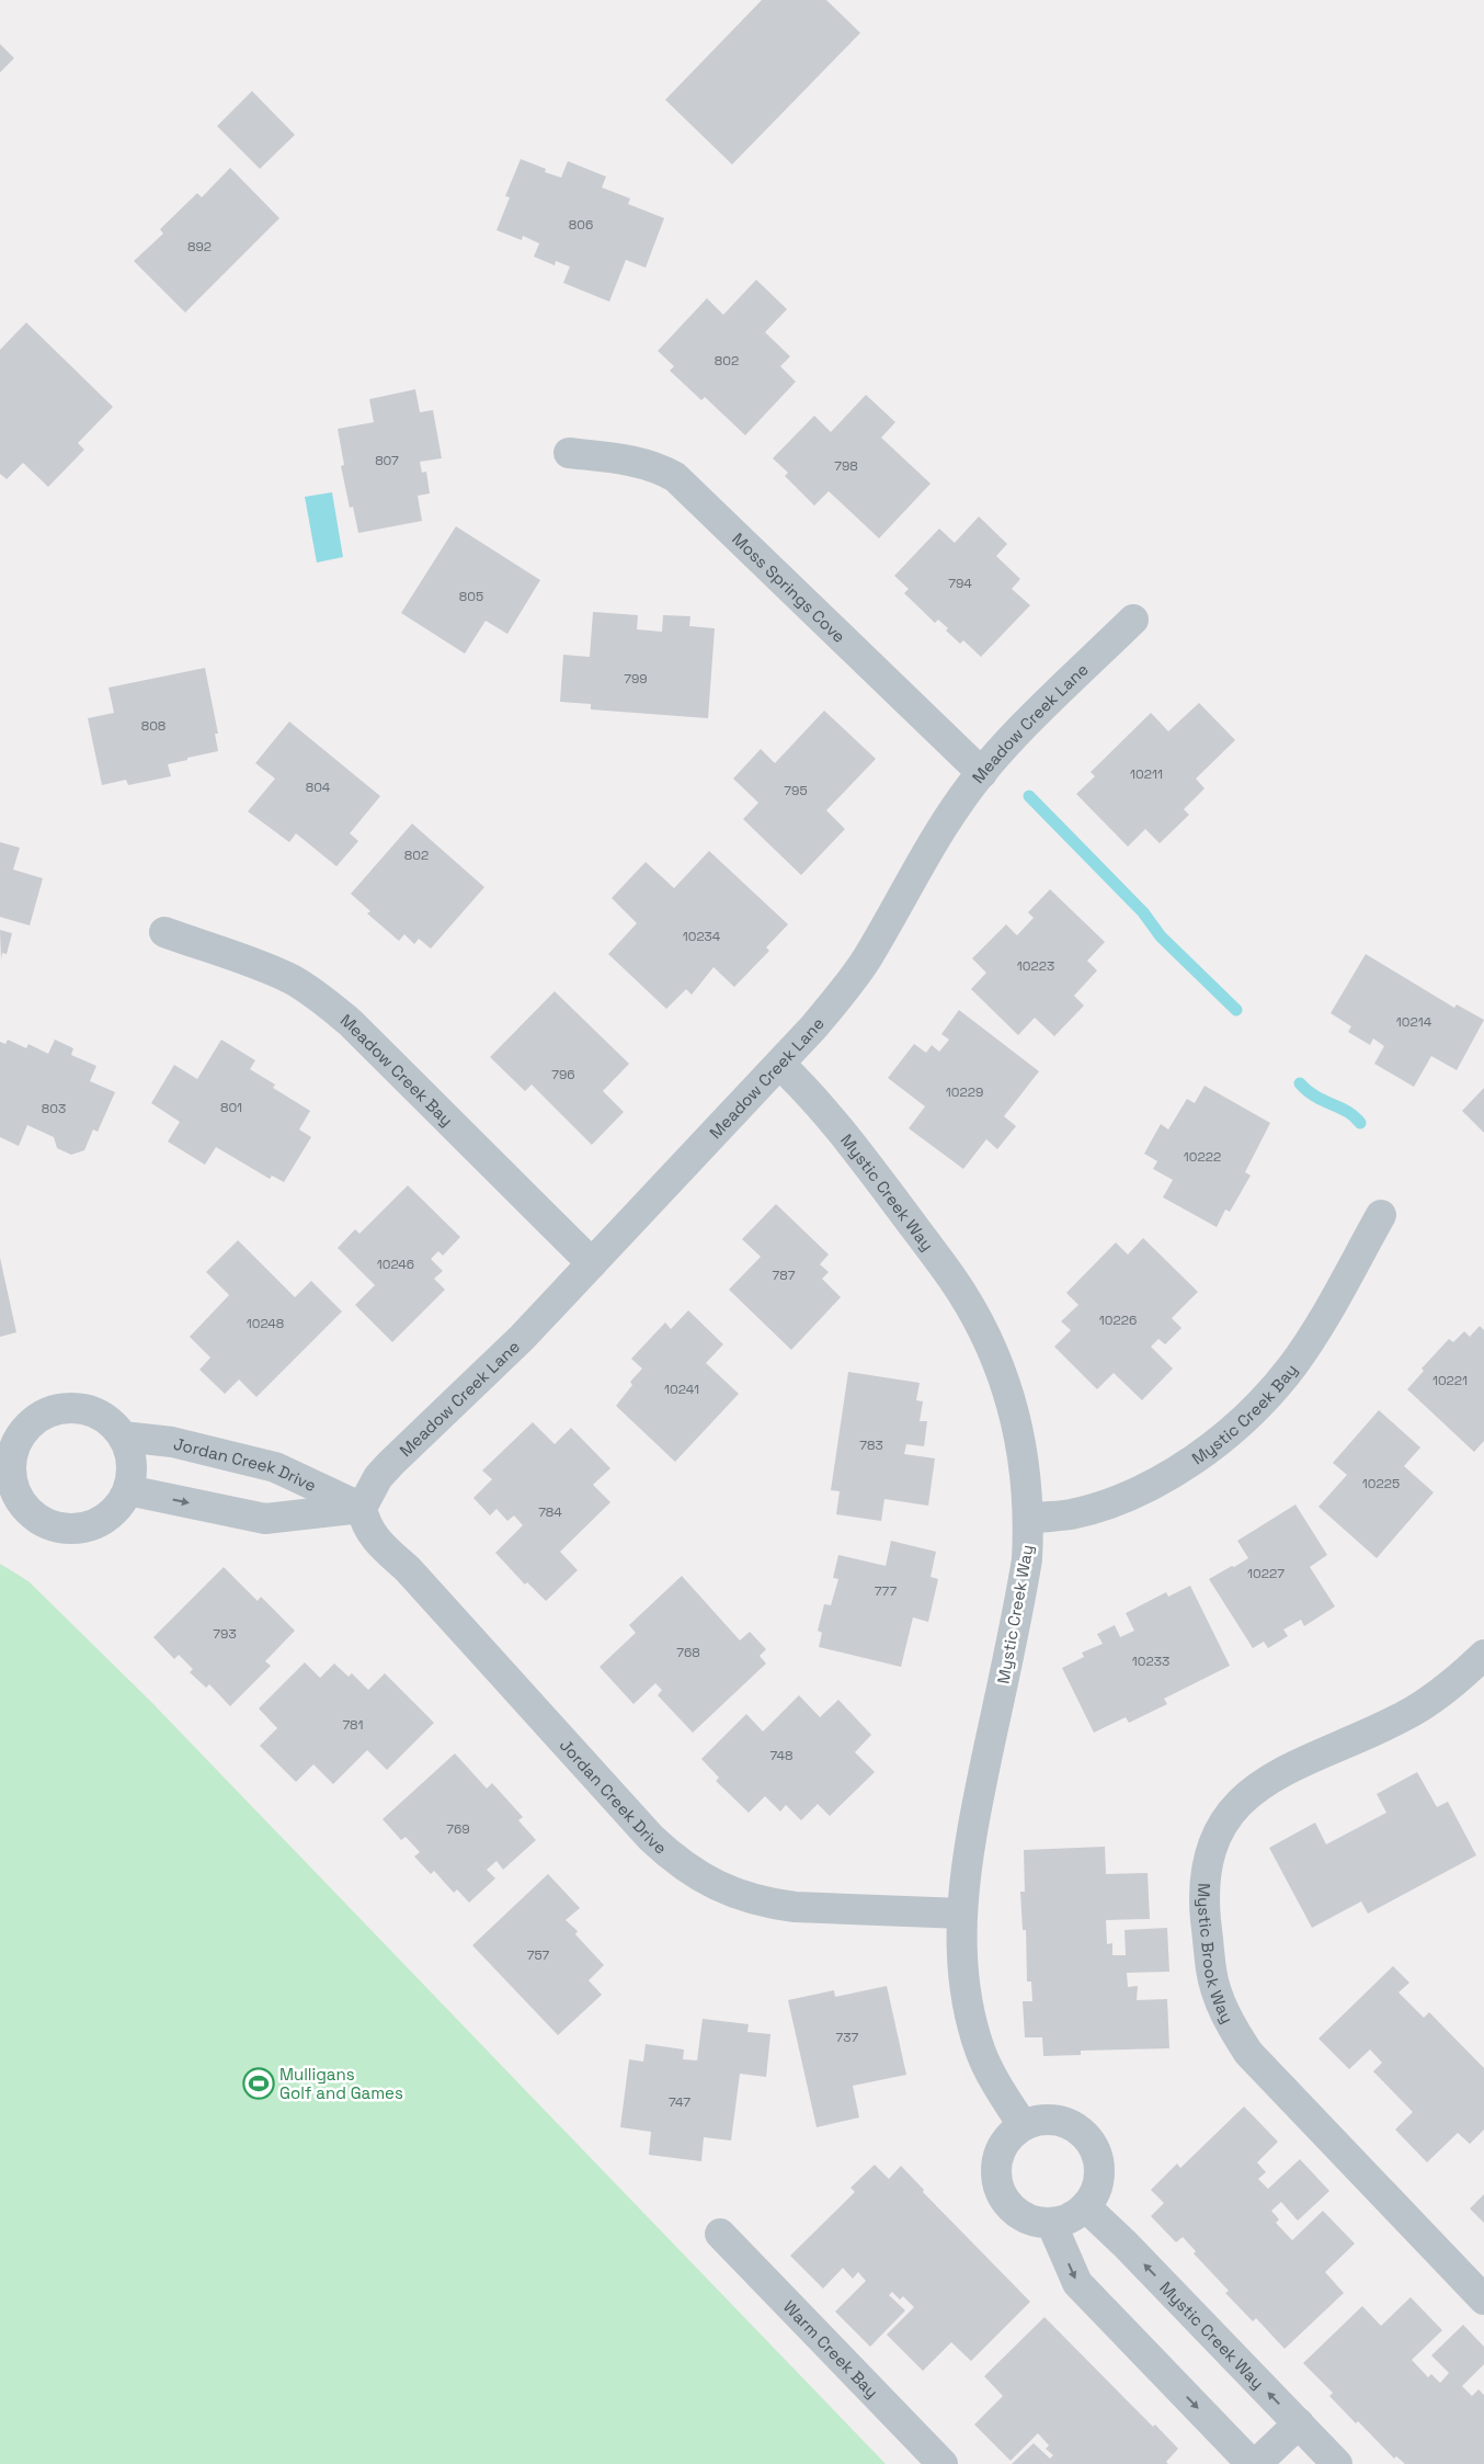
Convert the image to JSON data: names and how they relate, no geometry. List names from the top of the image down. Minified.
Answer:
{"streets":{"street":["Moss Springs Cove","Meadow Creek Lane","Meadow Creek Bay","Mystic Creek Way","Mystic Creek Bay","Jordan Creek Drive","Mystic Brook Way","Warm Creek Bay"]},"crossings":[["Moss Springs Cove","Meadow Creek Lane"],["Meadow Creek Lane","Meadow Creek Bay"],["Meadow Creek Lane","Mystic Creek Way"],["Meadow Creek Lane","Jordan Creek Drive"],["Mystic Creek Way","Mystic Creek Bay"],["Mystic Creek Way","Jordan Creek Drive"]],"places":{"sports":["Mulligans Golf and Games"]},"house_numbers":["806","892","802","807","798","794","805","799","808","10211","804","795","802","10234","10223","10214","796","10229","801","803","10222","10246","787","10226","10248","10221","10241","783","10225","784","10227","777","793","768","10233","781","748","769","757","737","747"]}
